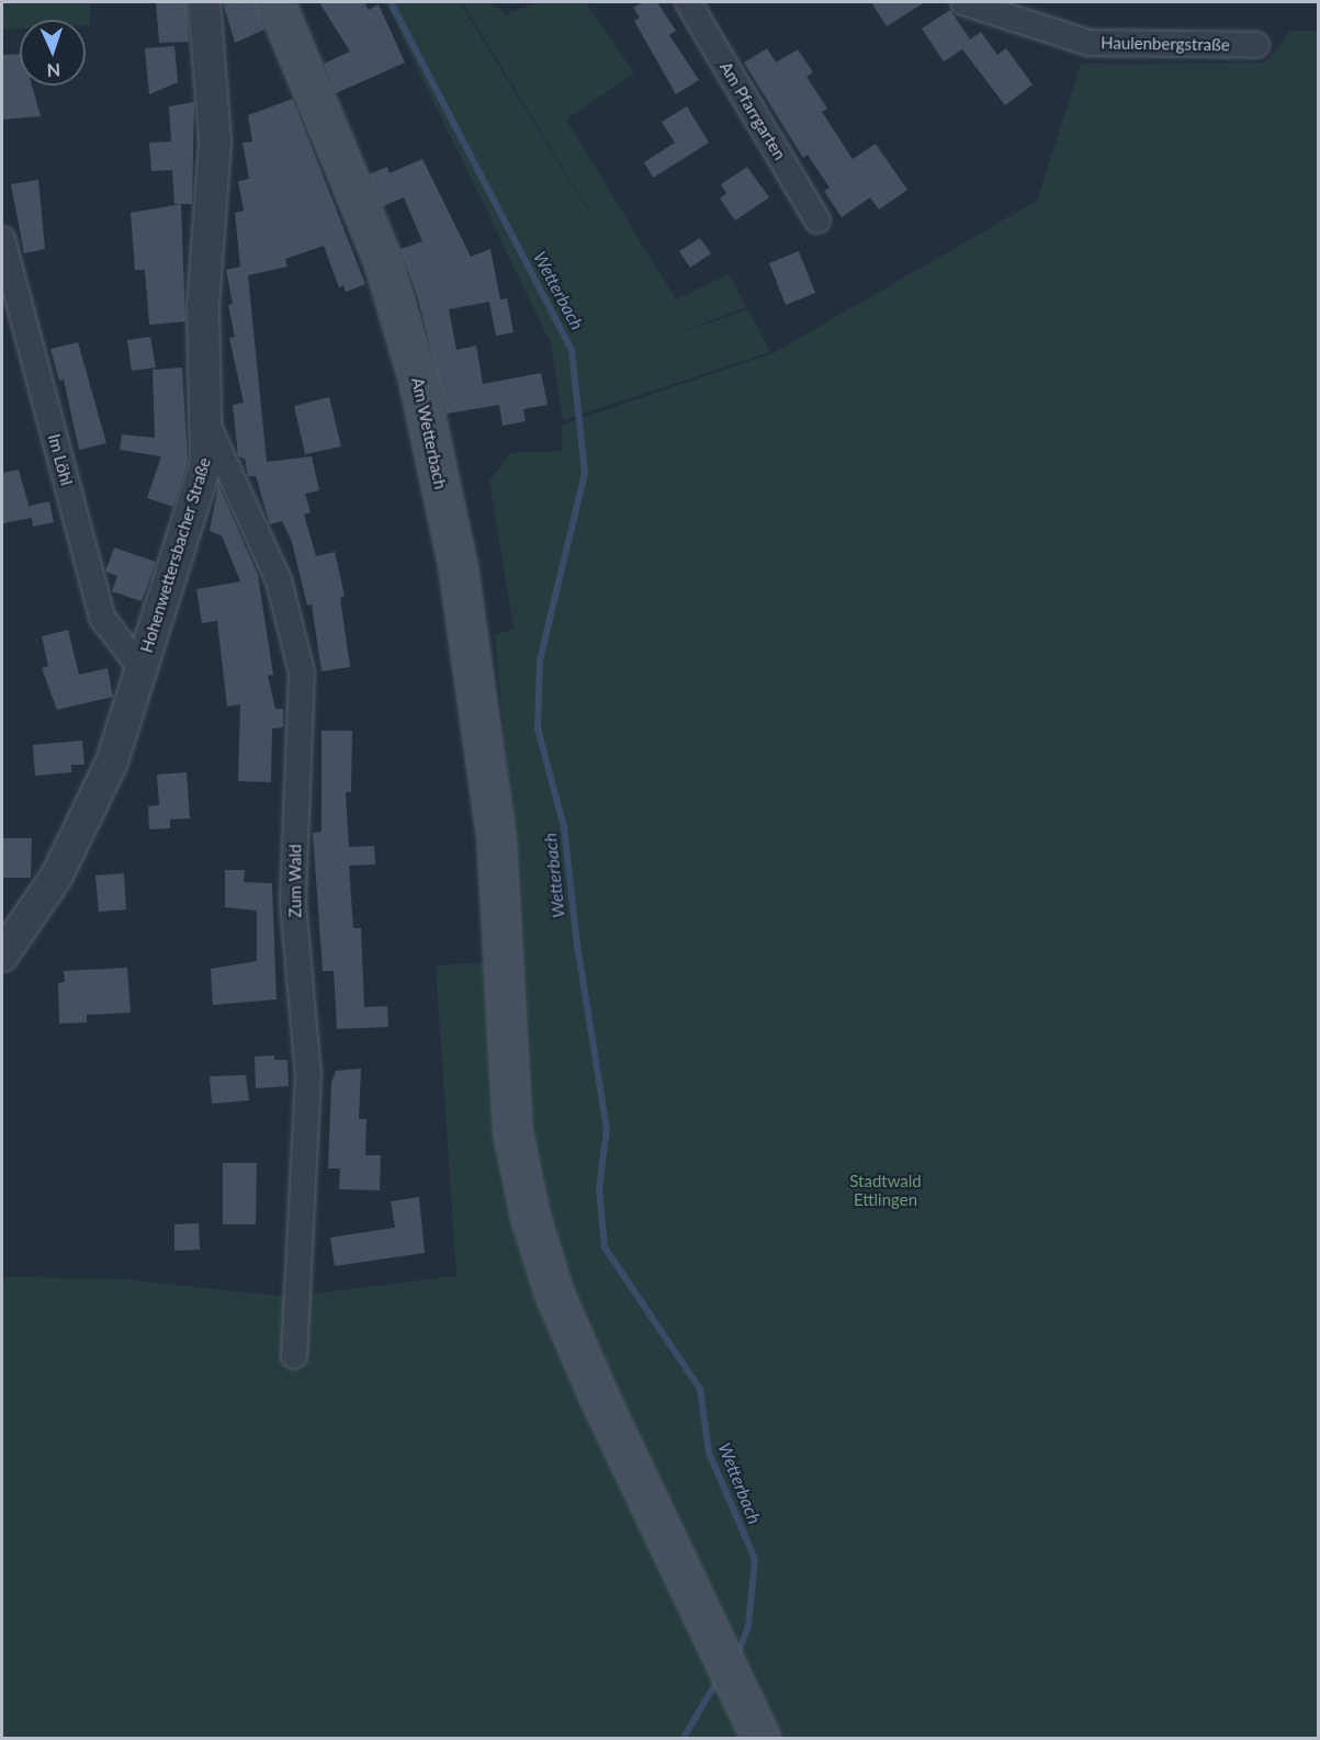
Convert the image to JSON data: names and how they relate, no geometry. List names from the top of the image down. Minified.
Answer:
{"streets":{"main road":["Am Wetterbach"],"street":["Haulenbergstraße","Am Pfarrgarten","Im Löhl","Hohenwettersbacher Straße","Zum Wald"]},"crossings":[["Im Löhl","Hohenwettersbacher Straße"],["Hohenwettersbacher Straße","Zum Wald"]],"water":["Wetterbach"],"parks":["Stadtwald Ettlingen"],"north":"bottom"}
